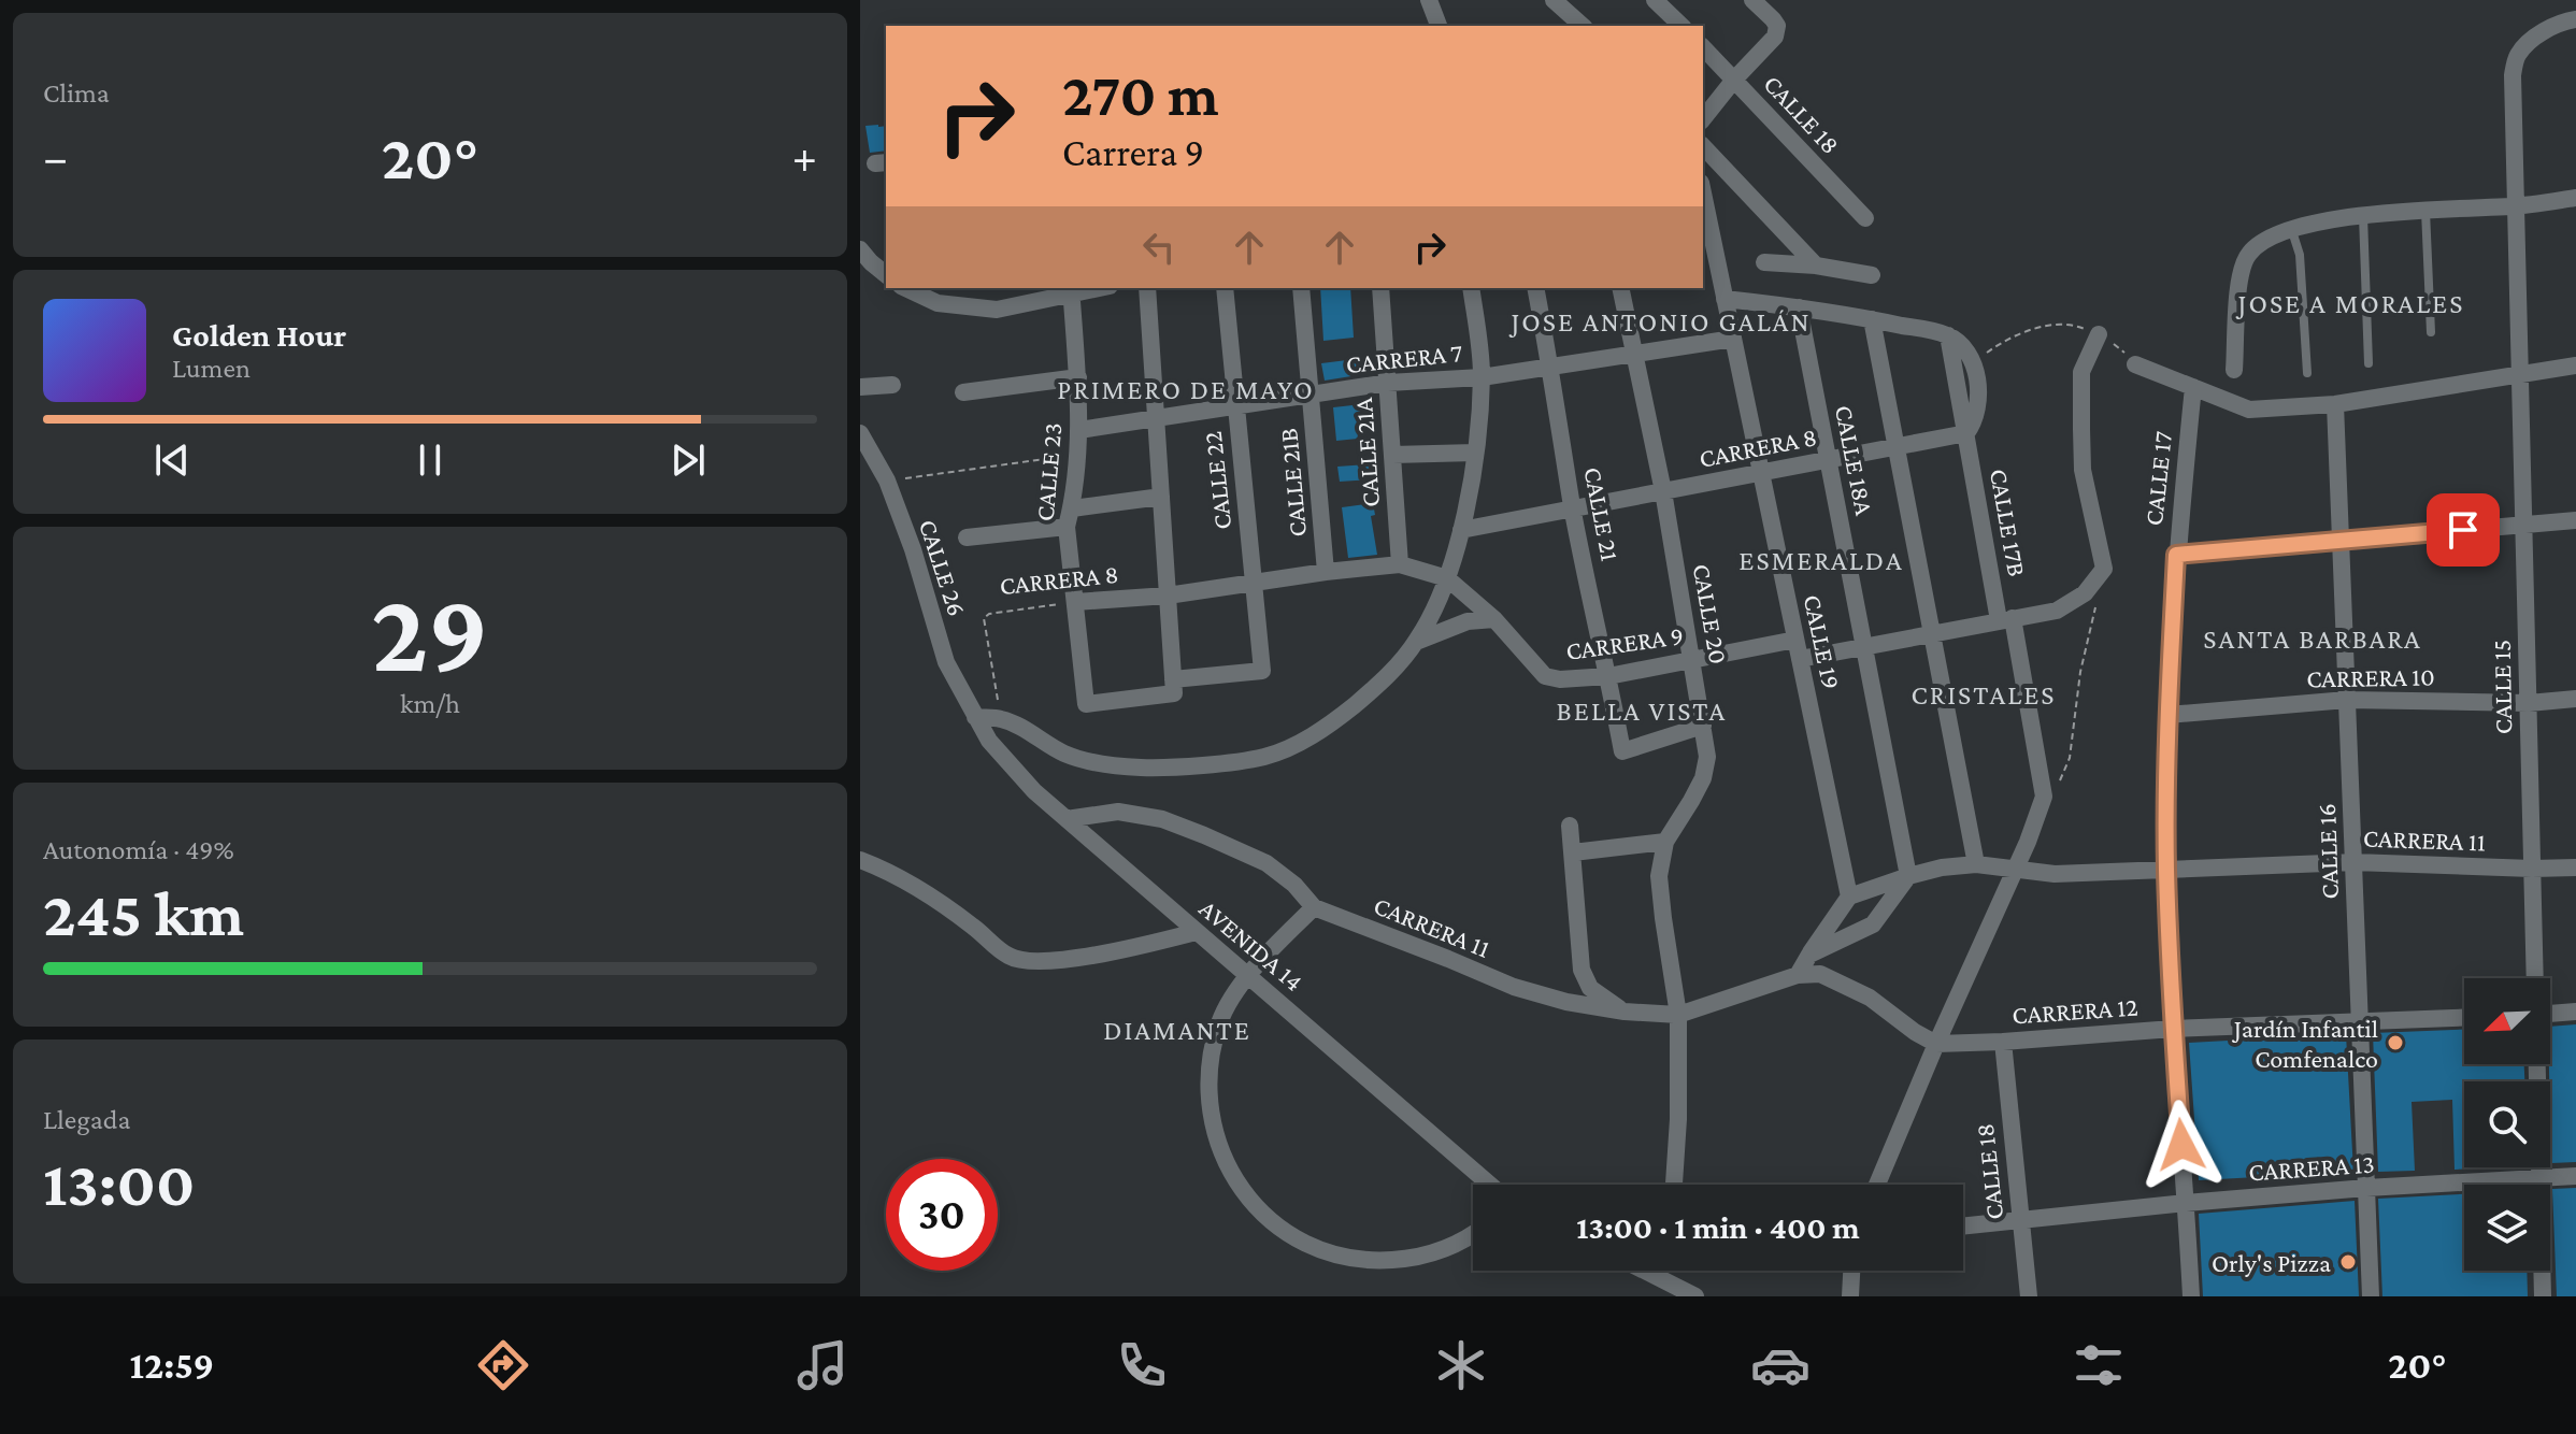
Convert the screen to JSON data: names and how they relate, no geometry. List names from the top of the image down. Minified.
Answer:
{"streets":{"street":["CALLE 18","CARRERA 7","CARRERA 8","CALLE 21A","CALLE 18A","CALLE 23","CALLE 17","CALLE 22","CALLE 21B","CALLE 21","CALLE 17B","CALLE 26","CALLE 20","CALLE 19","CARRERA 9","CARRERA 10","CALLE 15","CARRERA 11","CALLE 16","AVENIDA 14","CARRERA 12","CARRERA 13"]},"crossings":[["CALLE 18","CARRERA 12"],["CALLE 18","CARRERA 13"],["CARRERA 7","CALLE 21A"],["CARRERA 7","CALLE 23"],["CARRERA 7","CALLE 22"],["CARRERA 7","CALLE 21B"],["CARRERA 7","CALLE 21"],["CARRERA 7","CALLE 20"],["CARRERA 7","CALLE 19"],["CARRERA 8","CALLE 21A"],["CARRERA 8","CALLE 18A"],["CARRERA 8","CALLE 23"],["CARRERA 8","CALLE 22"],["CARRERA 8","CALLE 21B"],["CARRERA 8","CALLE 21"],["CARRERA 8","CALLE 17B"],["CARRERA 8","CALLE 26"],["CARRERA 8","CALLE 20"],["CARRERA 8","CALLE 19"],["CARRERA 8","CARRERA 9"],["CALLE 18A","CARRERA 11"],["CALLE 23","CALLE 22"],["CALLE 17","CARRERA 10"],["CALLE 17","CARRERA 11"],["CALLE 17","CARRERA 12"],["CALLE 17","CARRERA 13"],["CALLE 21","CALLE 20"],["CALLE 21","CARRERA 9"],["CALLE 26","AVENIDA 14"],["CALLE 20","CARRERA 9"],["CALLE 20","CARRERA 11"],["CALLE 19","CARRERA 9"],["CARRERA 10","CALLE 15"],["CARRERA 10","CALLE 16"],["CALLE 15","CARRERA 11"],["CALLE 15","CARRERA 13"],["CARRERA 11","CALLE 16"],["CARRERA 11","AVENIDA 14"],["CALLE 16","CARRERA 12"],["CALLE 16","CARRERA 13"]],"districts":["JOSE A MORALES","JOSE ANTONIO GALÁN","PRIMERO DE MAYO","ESMERALDA","SANTA BARBARA","CRISTALES","BELLA VISTA","DIAMANTE"],"places":["Jardín Infantil Comfenalco","Orly's Pizza"],"north":"bottom left","page":{"tile":["Clima",["29","km/h"],["Autonomía · 49%","245 km"],["Llegada","13:00"]],"turn":["270 m","Carrera 9"],"heat":["−","20°","+"],"song":["Golden Hour","Lumen"],"limit":"30","trip":"13:00 · 1 min · 400 m","tabs":["12:59","20°"]}}
